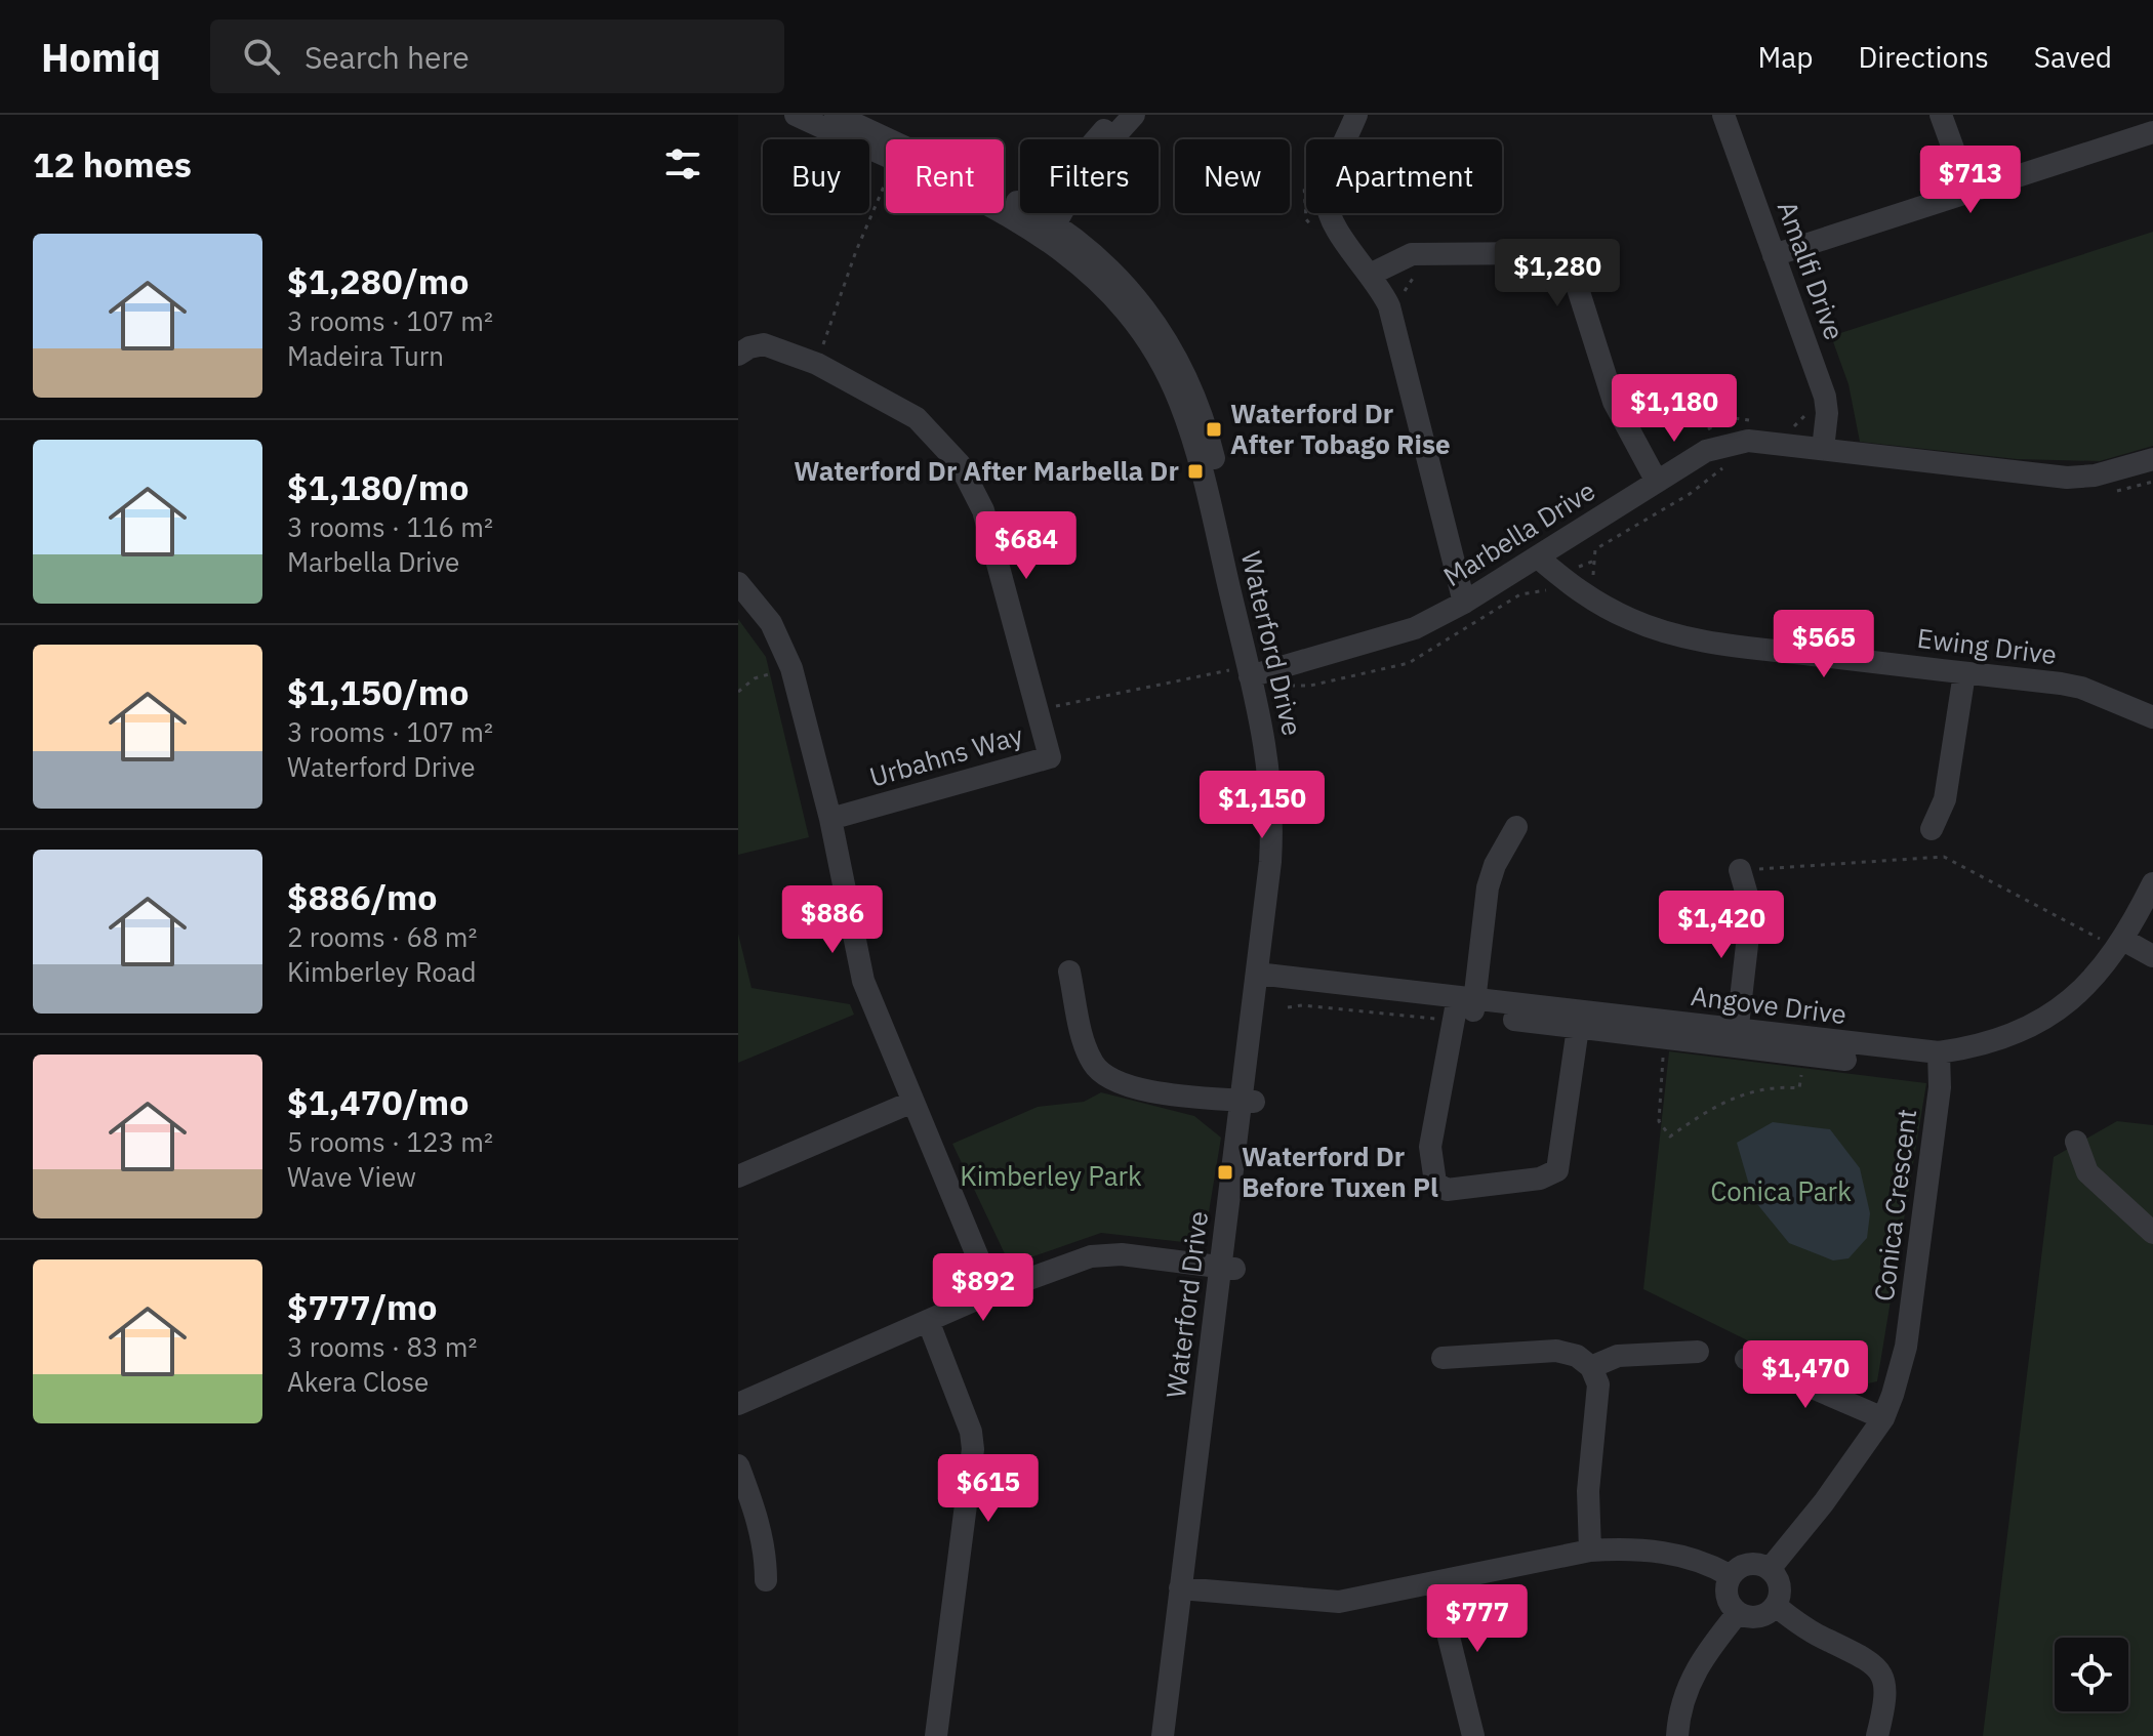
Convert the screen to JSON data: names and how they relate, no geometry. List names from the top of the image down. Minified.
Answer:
{"streets":{"street":["Amalfi Drive","Marbella Drive","Waterford Drive","Ewing Drive","Urbahns Way","Angove Drive","Conica Crescent"]},"crossings":[["Amalfi Drive","Marbella Drive"],["Marbella Drive","Waterford Drive"],["Marbella Drive","Ewing Drive"],["Waterford Drive","Angove Drive"],["Angove Drive","Conica Crescent"]],"parks":["Kimberley Park","Conica Park"],"places":{"transit":["Waterford Dr After Tobago Rise","Waterford Dr After Marbella Dr","Waterford Dr Before Tuxen Pl"]},"page":{"header":"Homiq","search":"Search here","nav":["Map","Directions","Saved"],"heading":"12 homes","chip":["Buy","Rent","Filters","New","Apartment"],"price":["$713","$1,280","$1,180","$684","$565","$1,150","$886","$1,420","$892","$1,470","$615","$777"],"list":[{"name":"$1,280/mo","note":"3 rooms · 107 m² · Madeira Turn"},{"name":"$1,180/mo","note":"3 rooms · 116 m² · Marbella Drive"},{"name":"$1,150/mo","note":"3 rooms · 107 m² · Waterford Drive"},{"name":"$886/mo","note":"2 rooms · 68 m² · Kimberley Road"},{"name":"$1,470/mo","note":"5 rooms · 123 m² · Wave View"},{"name":"$777/mo","note":"3 rooms · 83 m² · Akera Close"}]}}
